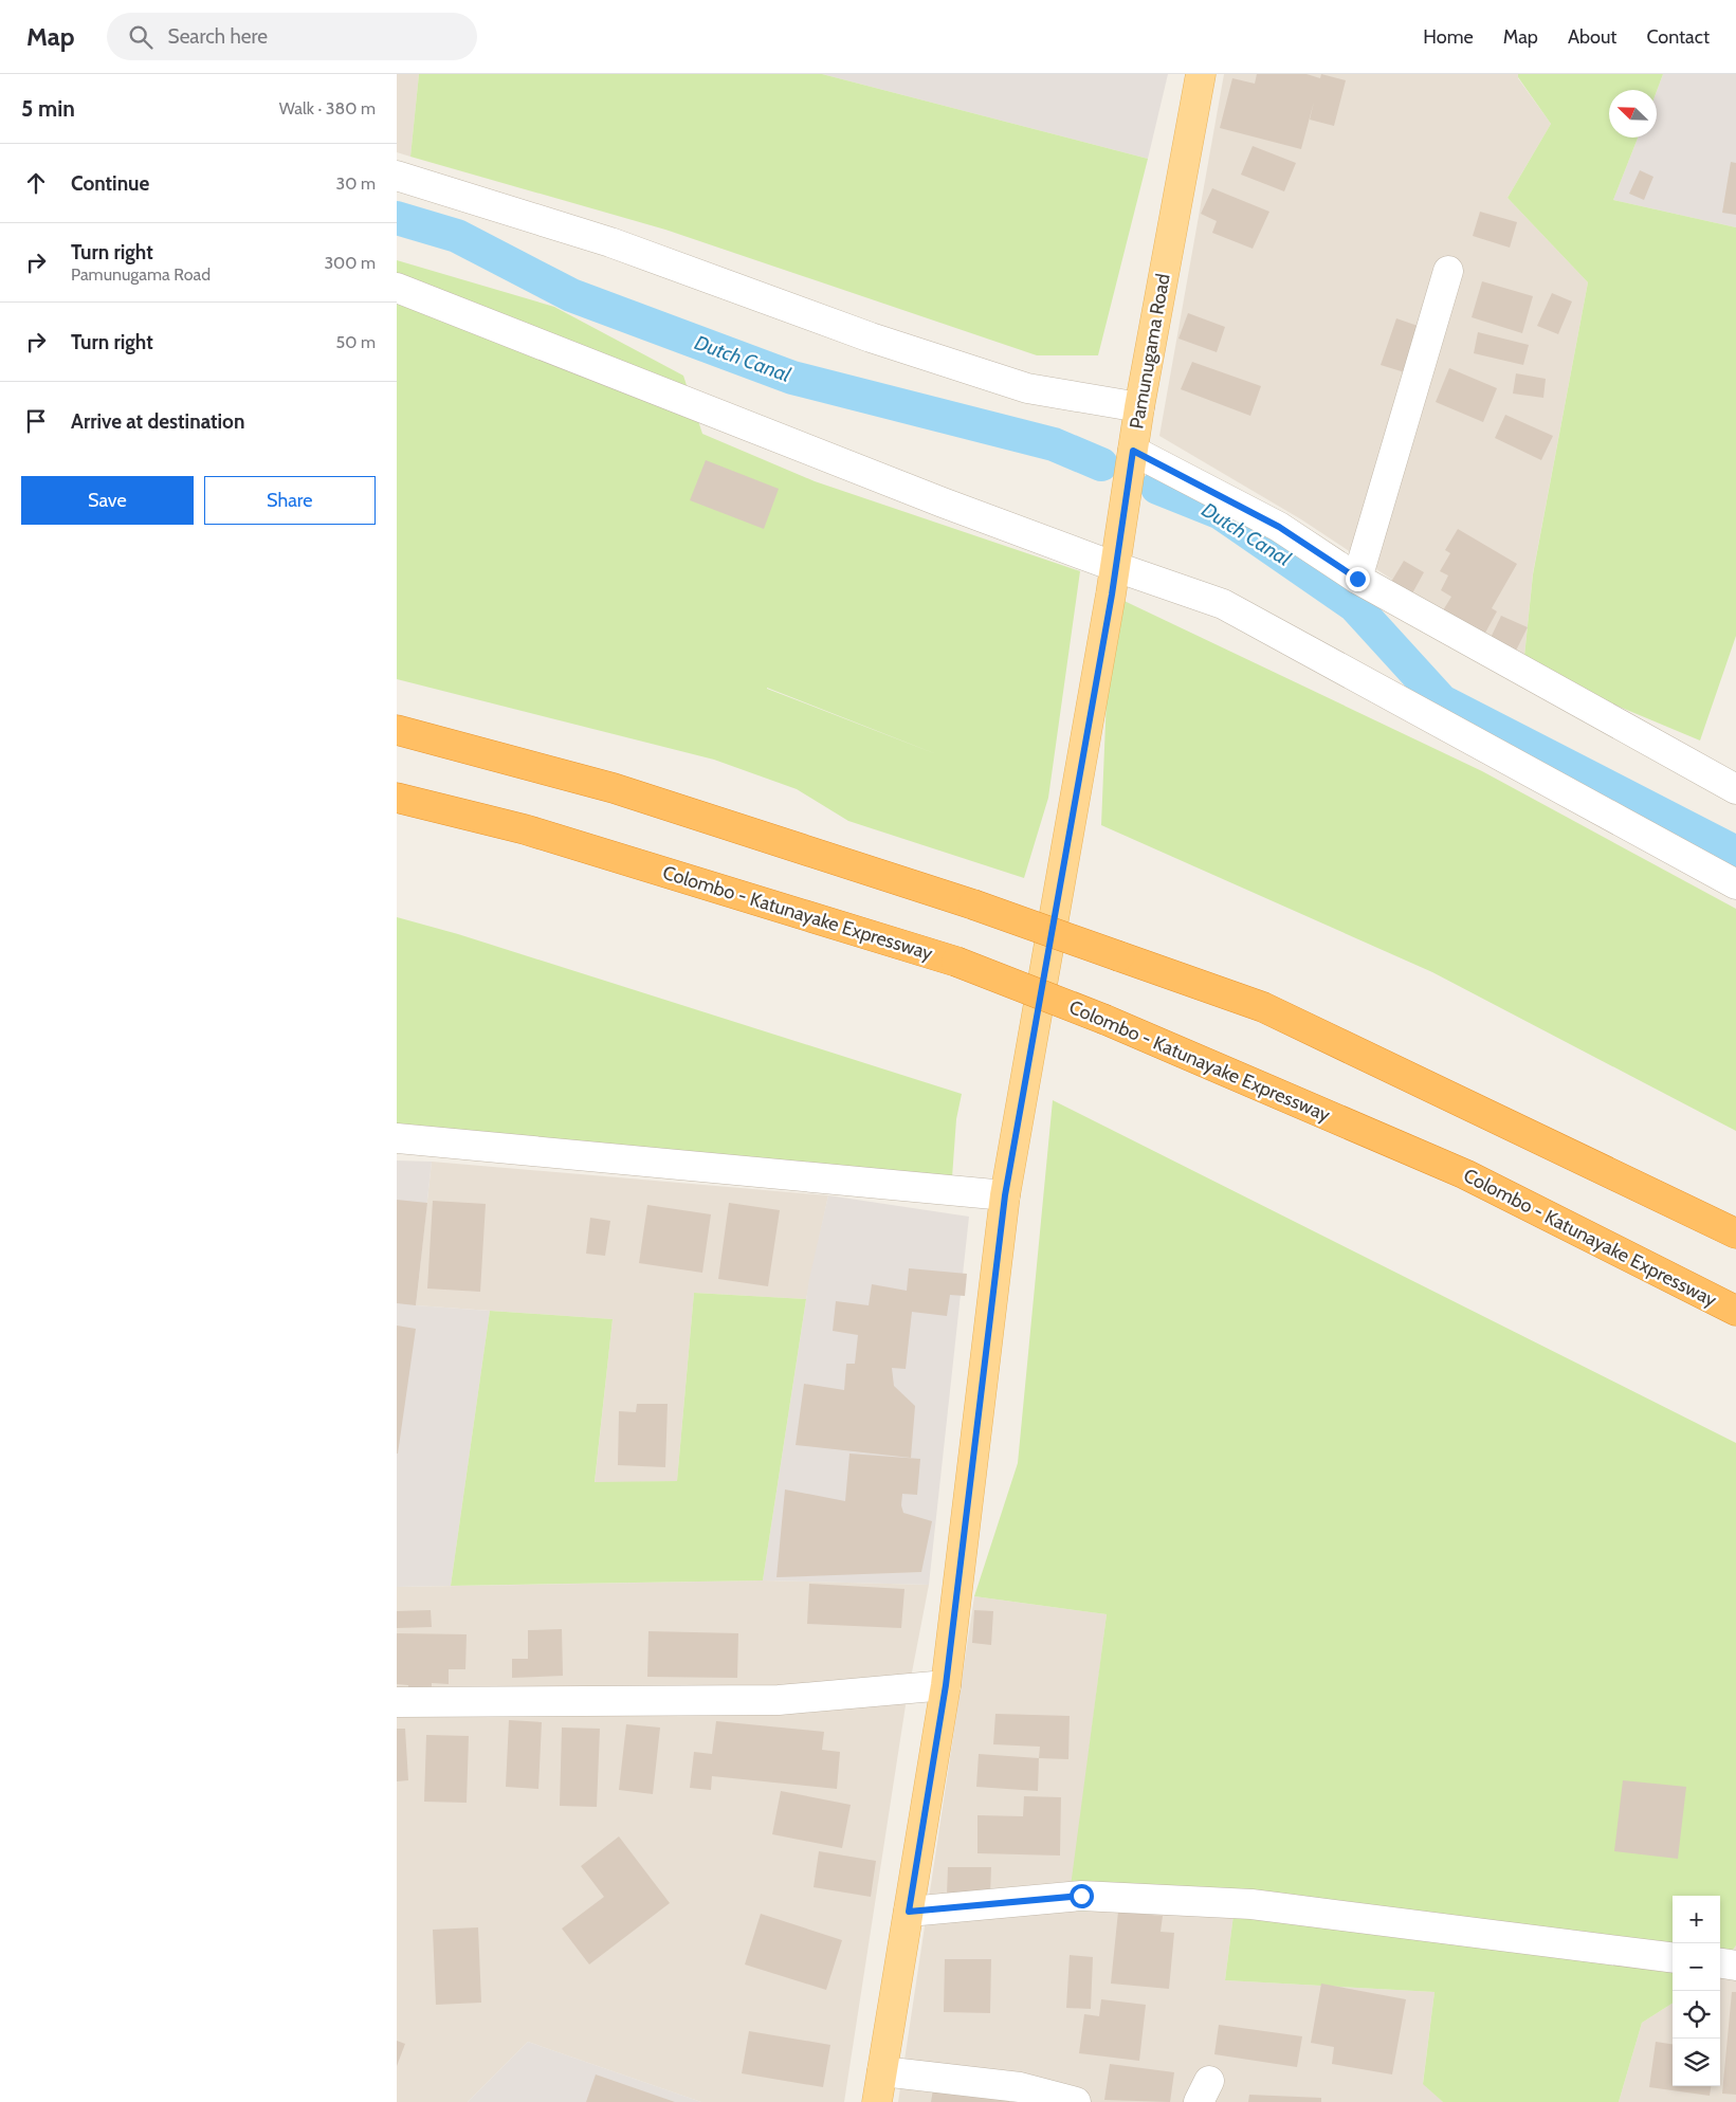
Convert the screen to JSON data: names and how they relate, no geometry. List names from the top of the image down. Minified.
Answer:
{"streets":{"highway":["Colombo - Katunayake Expressway"],"main road":["Pamunugama Road"]},"water":["Dutch Canal"],"north":"top left","page":{"header":"Map","search":"Search here","nav":["Home","Map","About","Contact"],"heading":["5 min","Walk · 380 m"],"list":[["Continue","30 m"],["Turn right","Pamunugama Road","300 m"],["Turn right","50 m"],"Arrive at destination"],"buttons":["Save","Share"],"map_buttons":["+","−"]}}
